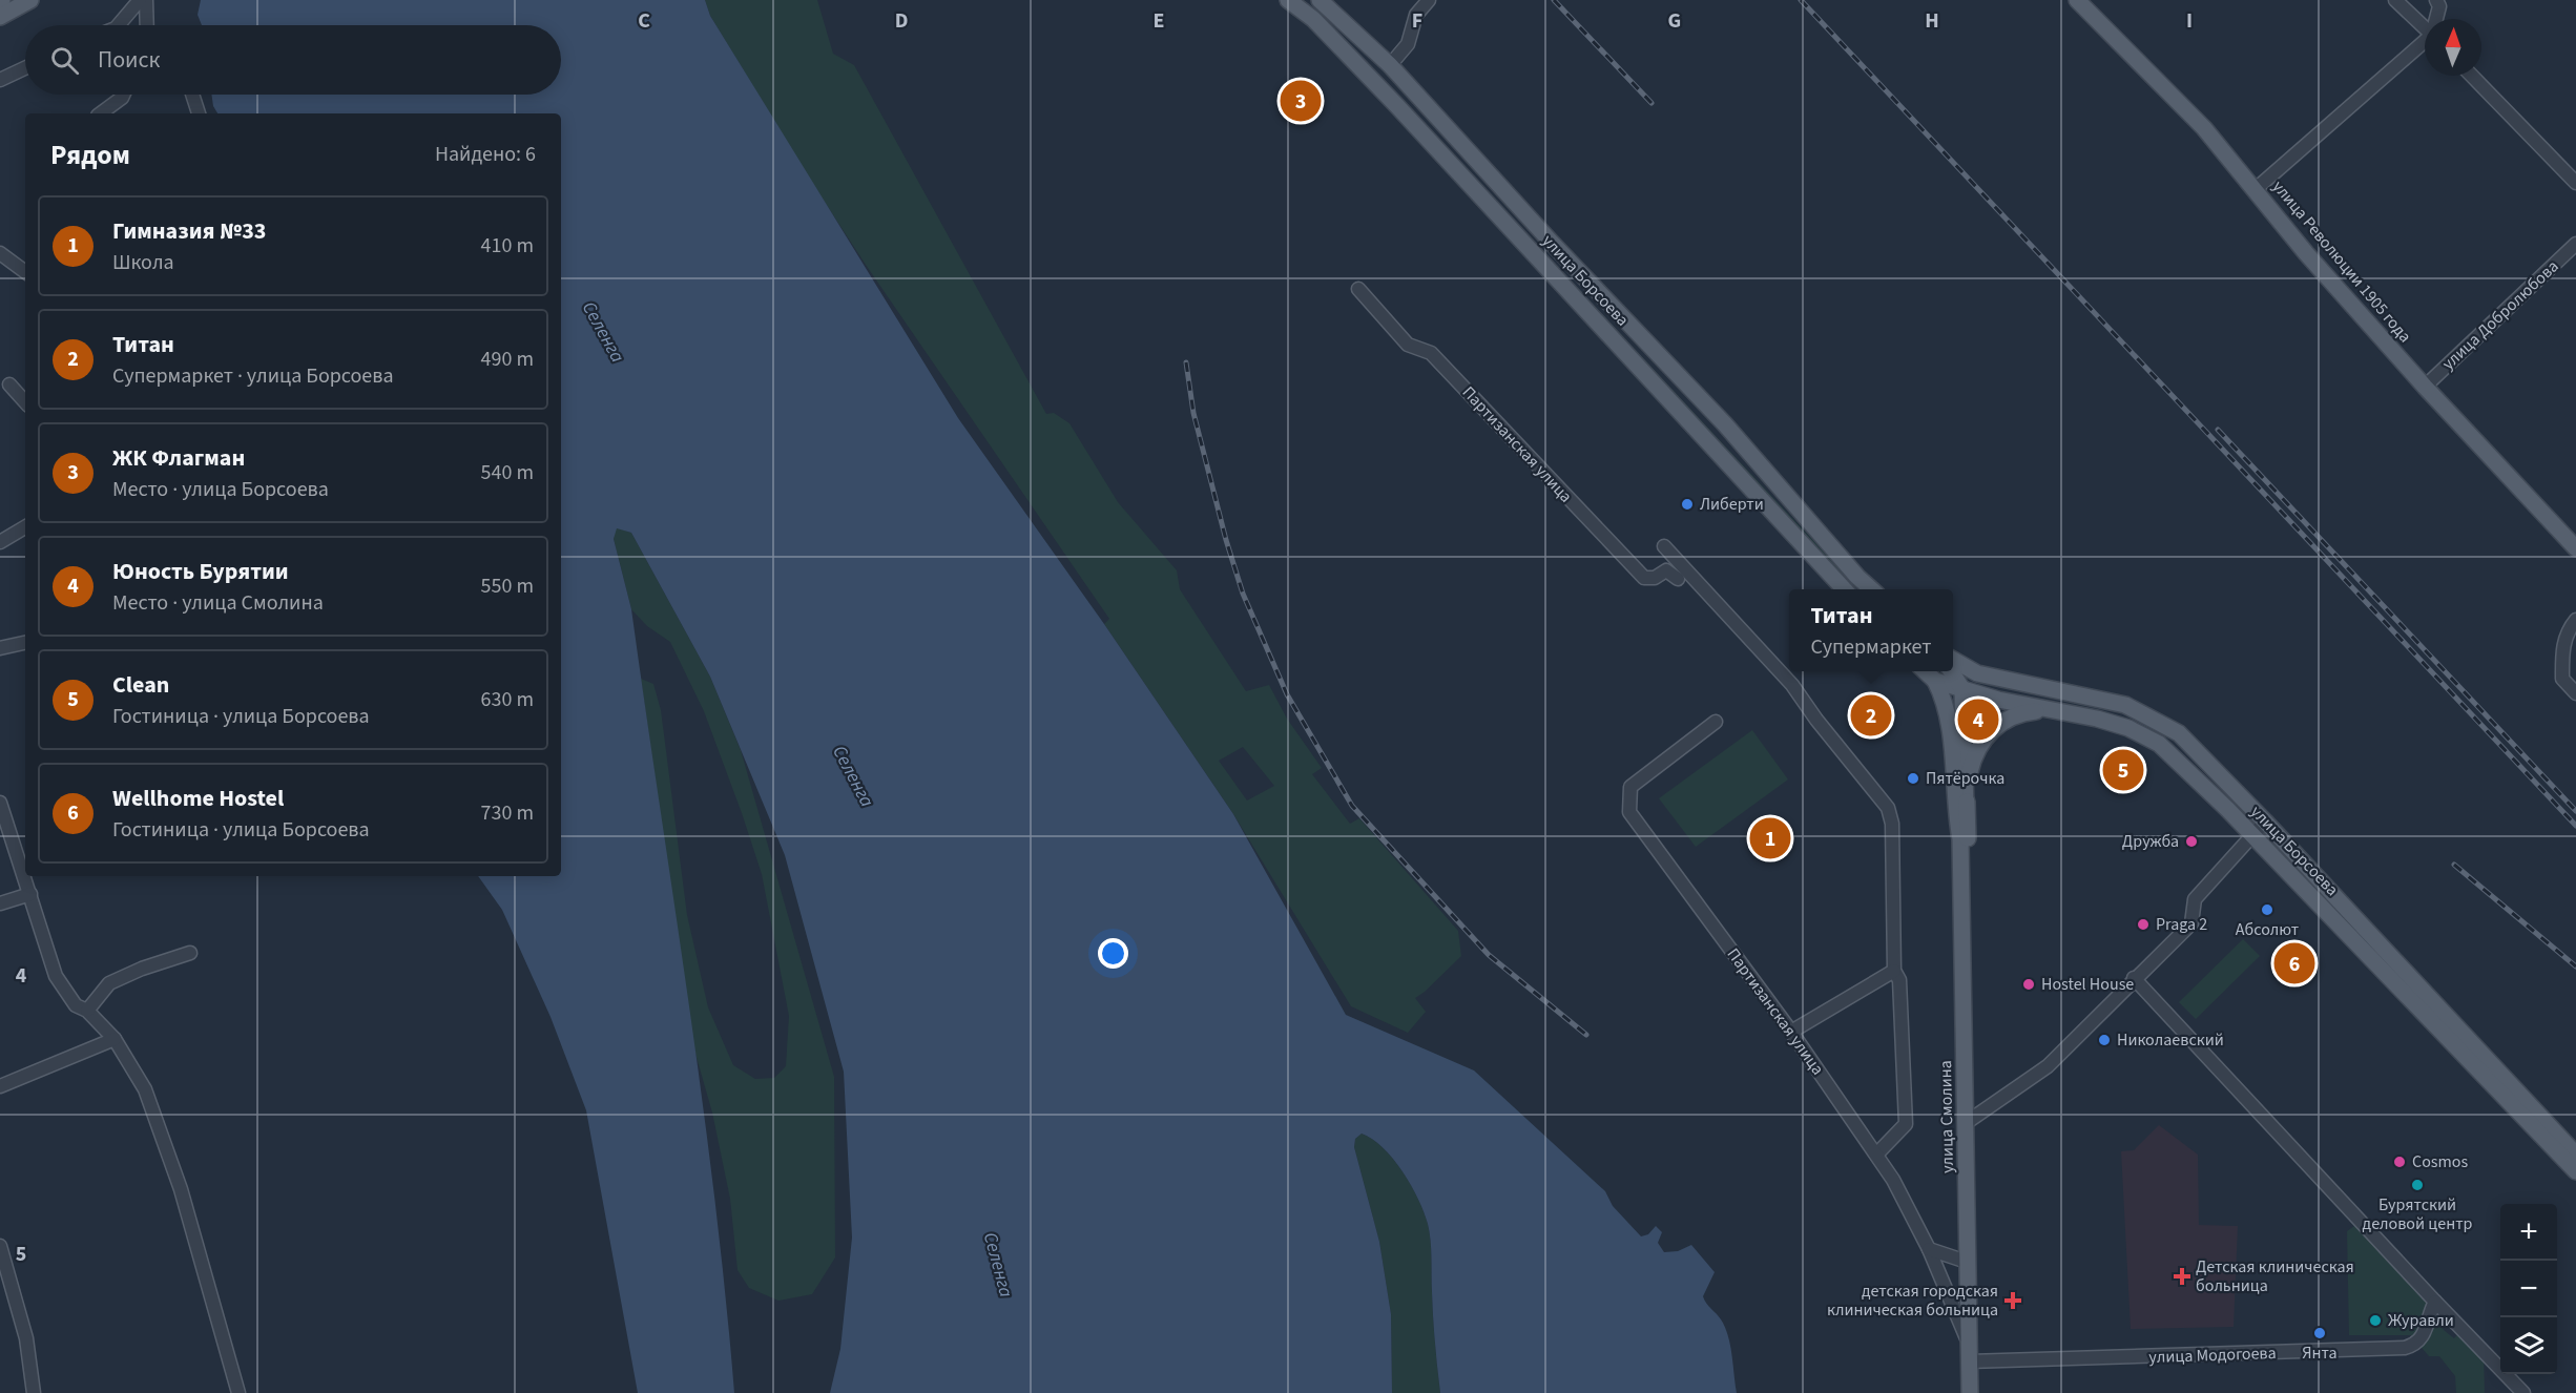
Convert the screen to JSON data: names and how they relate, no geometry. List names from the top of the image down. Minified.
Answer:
{"streets":{"main road":["улица Революции 1905 года","улица Борсоева","улица Смолина"],"street":["улица Добролюбова","Партизанская улица","улица Модогоева"]},"crossings":[["улица Революции 1905 года","улица Добролюбова"],["улица Борсоева","улица Смолина"],["Партизанская улица","улица Смолина"],["улица Смолина","улица Модогоева"]],"water":["Селенга"],"places":{"other":["Либерти","Пятёрочка","Дружба","Абсолют","Praga 2","Hostel House","Николаевский","Cosmos","Бурятский деловой центр","Журавли","Янта"],"health":["Детская клиническая больница","детская городская клиническая больница"]},"north":"top","page":{"search":"Поиск","pins":["3","2","4","5","1","6"],"heading":["Рядом","Найдено: 6"],"list":[{"mark":"1","name":"Гимназия №33","note":"Школа","value":"410 m"},{"mark":"2","name":"Титан","note":"Супермаркет · улица Борсоева","value":"490 m"},{"mark":"3","name":"ЖК Флагман","note":"Место · улица Борсоева","value":"540 m"},{"mark":"4","name":"Юность Бурятии","note":"Место · улица Смолина","value":"550 m"},{"mark":"5","name":"Clean","note":"Гостиница · улица Борсоева","value":"630 m"},{"mark":"6","name":"Wellhome Hostel","note":"Гостиница · улица Борсоева","value":"730 m"}],"popup":["Титан","Супермаркет"],"map_buttons":["+","−"]},"grid":{"columns":["C","D","E","F","G","H","I"],"rows":["4","5"]}}
